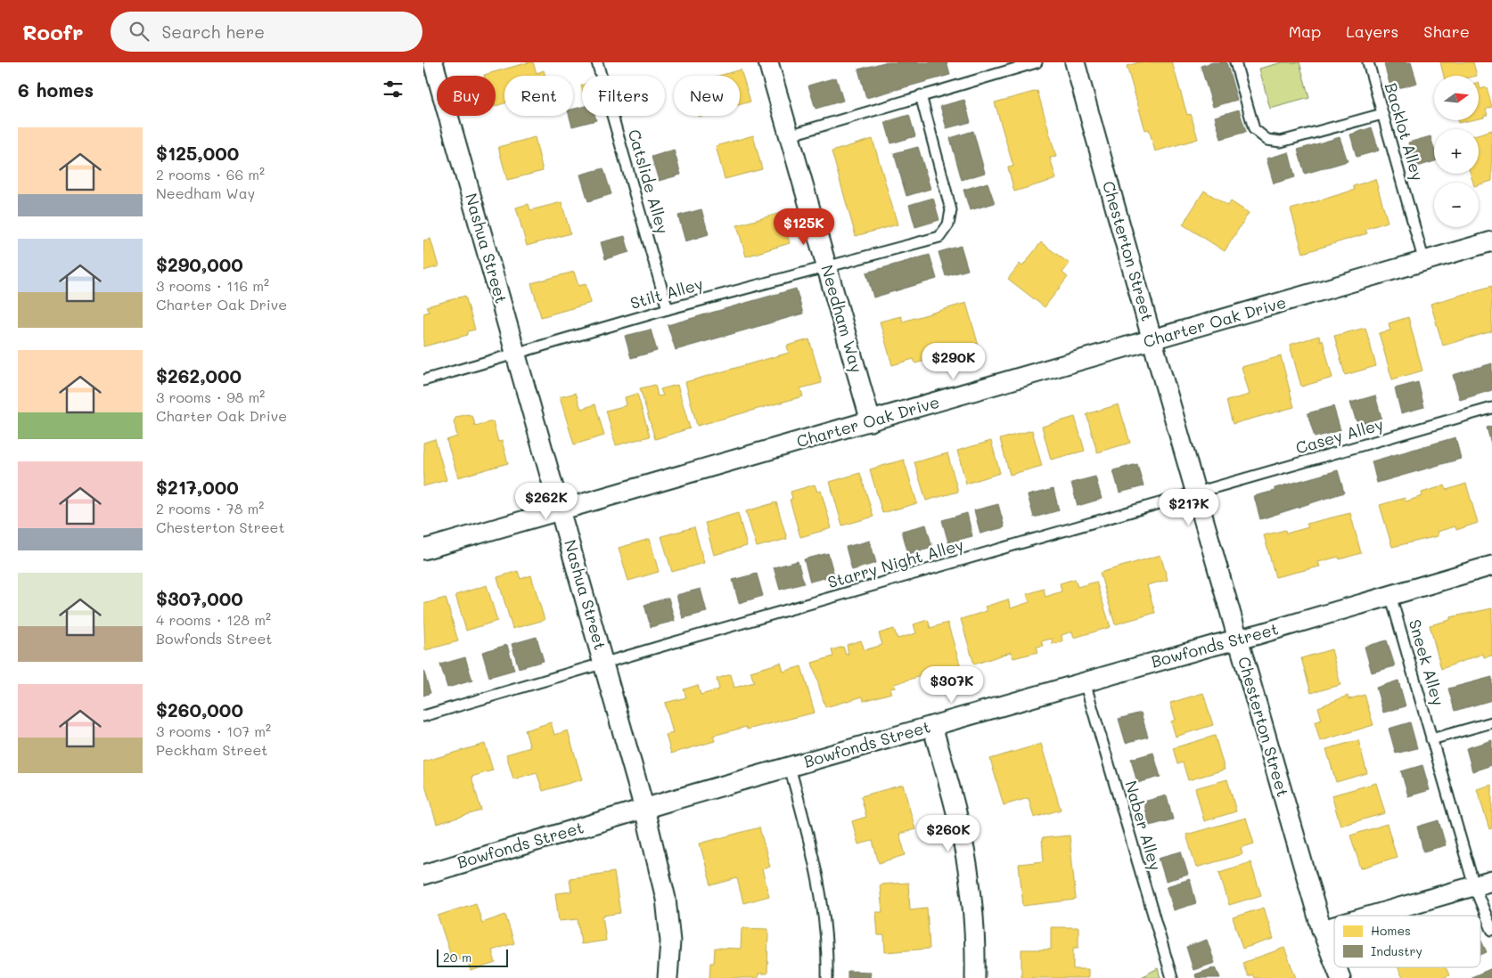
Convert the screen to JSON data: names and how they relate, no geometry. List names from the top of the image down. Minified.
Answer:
{"streets":{"street":["Nashua Street","Chesterton Street","Needham Way","Charter Oak Drive","Bowfonds Street"],"lane":["Backlot Alley","Catslide Alley","Stilt Alley","Casey Alley","Starry Night Alley","Sneek Alley","Naber Alley"]},"crossings":[["Backlot Alley","Charter Oak Drive"],["Catslide Alley","Stilt Alley"],["Nashua Street","Stilt Alley"],["Nashua Street","Charter Oak Drive"],["Nashua Street","Starry Night Alley"],["Nashua Street","Bowfonds Street"],["Chesterton Street","Charter Oak Drive"],["Chesterton Street","Casey Alley"],["Chesterton Street","Starry Night Alley"],["Chesterton Street","Bowfonds Street"],["Stilt Alley","Needham Way"],["Needham Way","Charter Oak Drive"],["Casey Alley","Starry Night Alley"],["Bowfonds Street","Sneek Alley"],["Bowfonds Street","Naber Alley"]],"legend":["Homes","Industry"],"scale_bar":"20 m","north":"right","page":{"header":"Roofr","search":"Search here","nav":["Map","Layers","Share"],"heading":"6 homes","map_buttons":["+","−"],"chip":["Buy","Rent","Filters","New"],"list":[{"name":"$125,000","note":"2 rooms · 66 m² · Needham Way"},{"name":"$290,000","note":"3 rooms · 116 m² · Charter Oak Drive"},{"name":"$262,000","note":"3 rooms · 98 m² · Charter Oak Drive"},{"name":"$217,000","note":"2 rooms · 78 m² · Chesterton Street"},{"name":"$307,000","note":"4 rooms · 128 m² · Bowfonds Street"},{"name":"$260,000","note":"3 rooms · 107 m² · Peckham Street"}],"price":["$125K","$290K","$262K","$217K","$307K","$260K"],"scale":"20 m"}}
